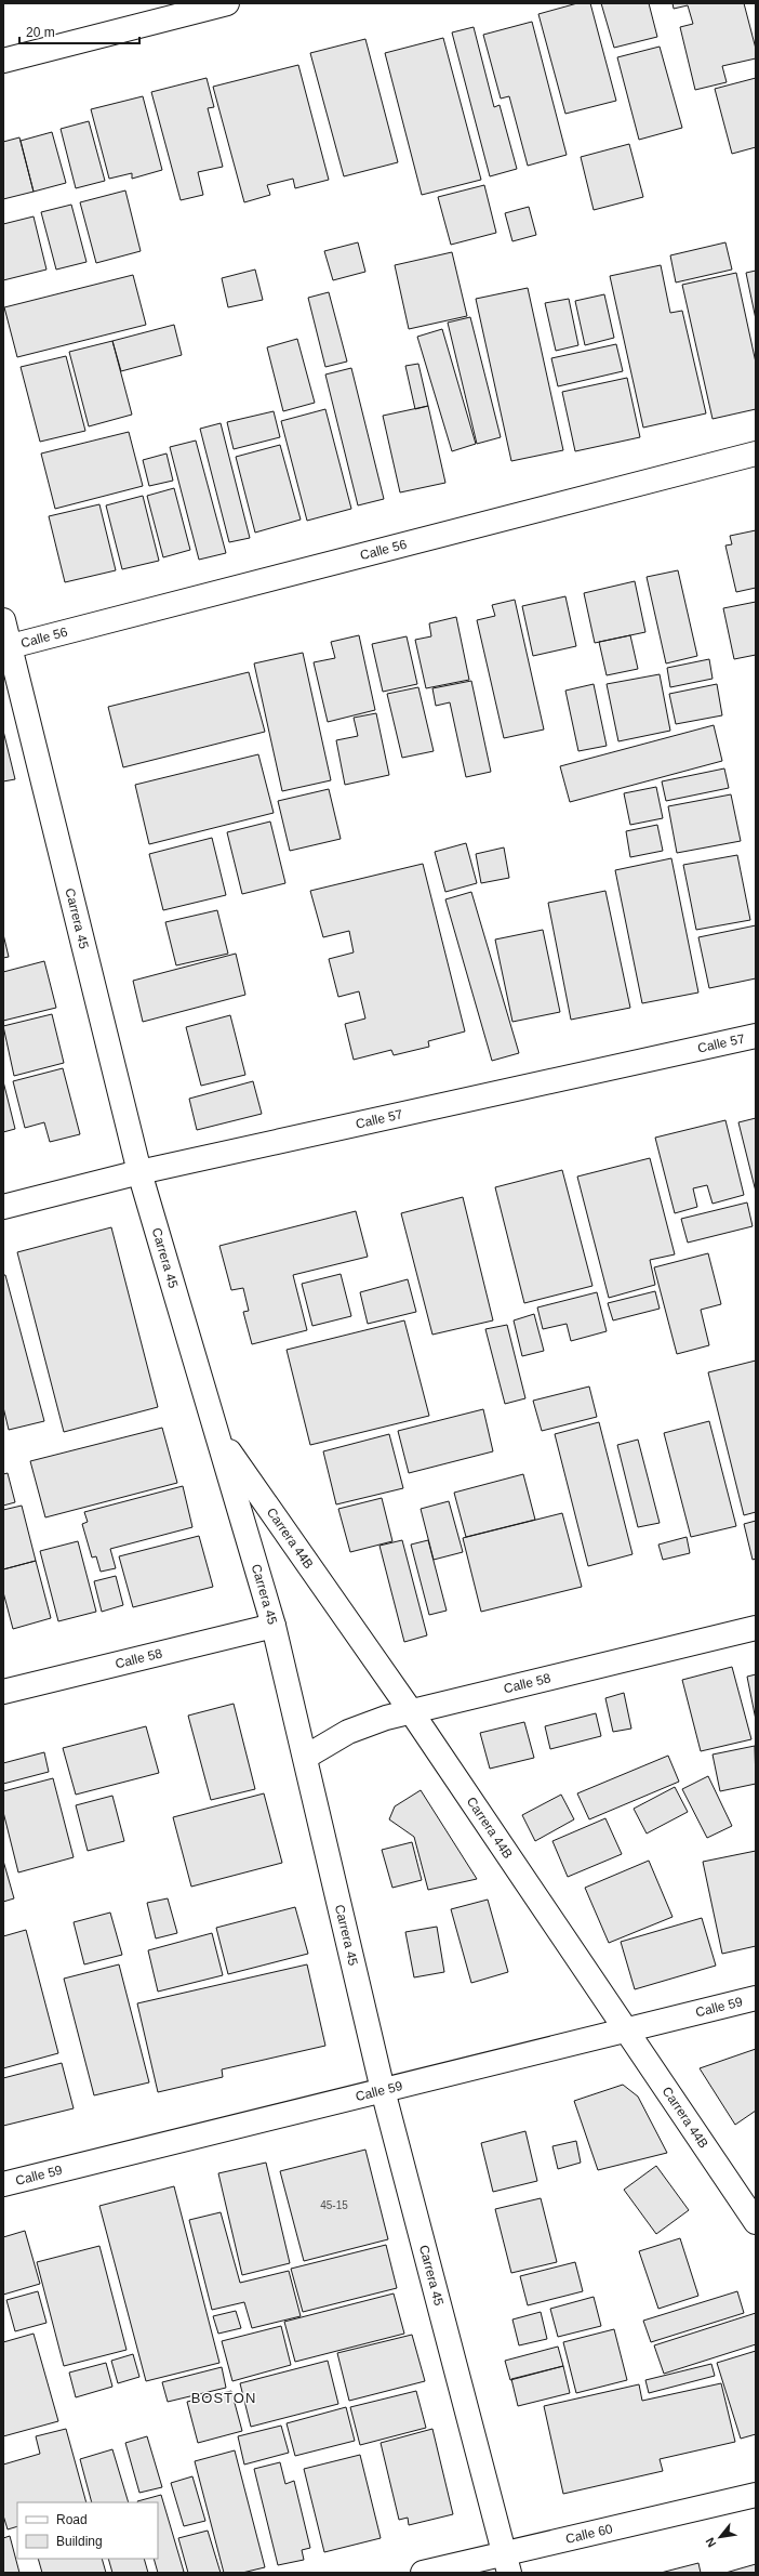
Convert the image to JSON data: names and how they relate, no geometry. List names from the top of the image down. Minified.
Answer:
{"streets":{"street":["Calle 56","Carrera 45","Calle 57","Carrera 44B","Calle 58","Calle 59","Calle 60"]},"crossings":[["Calle 56","Carrera 45"],["Carrera 45","Calle 57"],["Carrera 45","Carrera 44B"],["Carrera 45","Calle 58"],["Carrera 45","Calle 59"],["Carrera 45","Calle 60"],["Carrera 44B","Calle 58"],["Carrera 44B","Calle 59"]],"districts":["BOSTON"],"house_numbers":["45-15"],"legend":["Road","Building"],"scale_bar":"20 m","north":"bottom left"}
